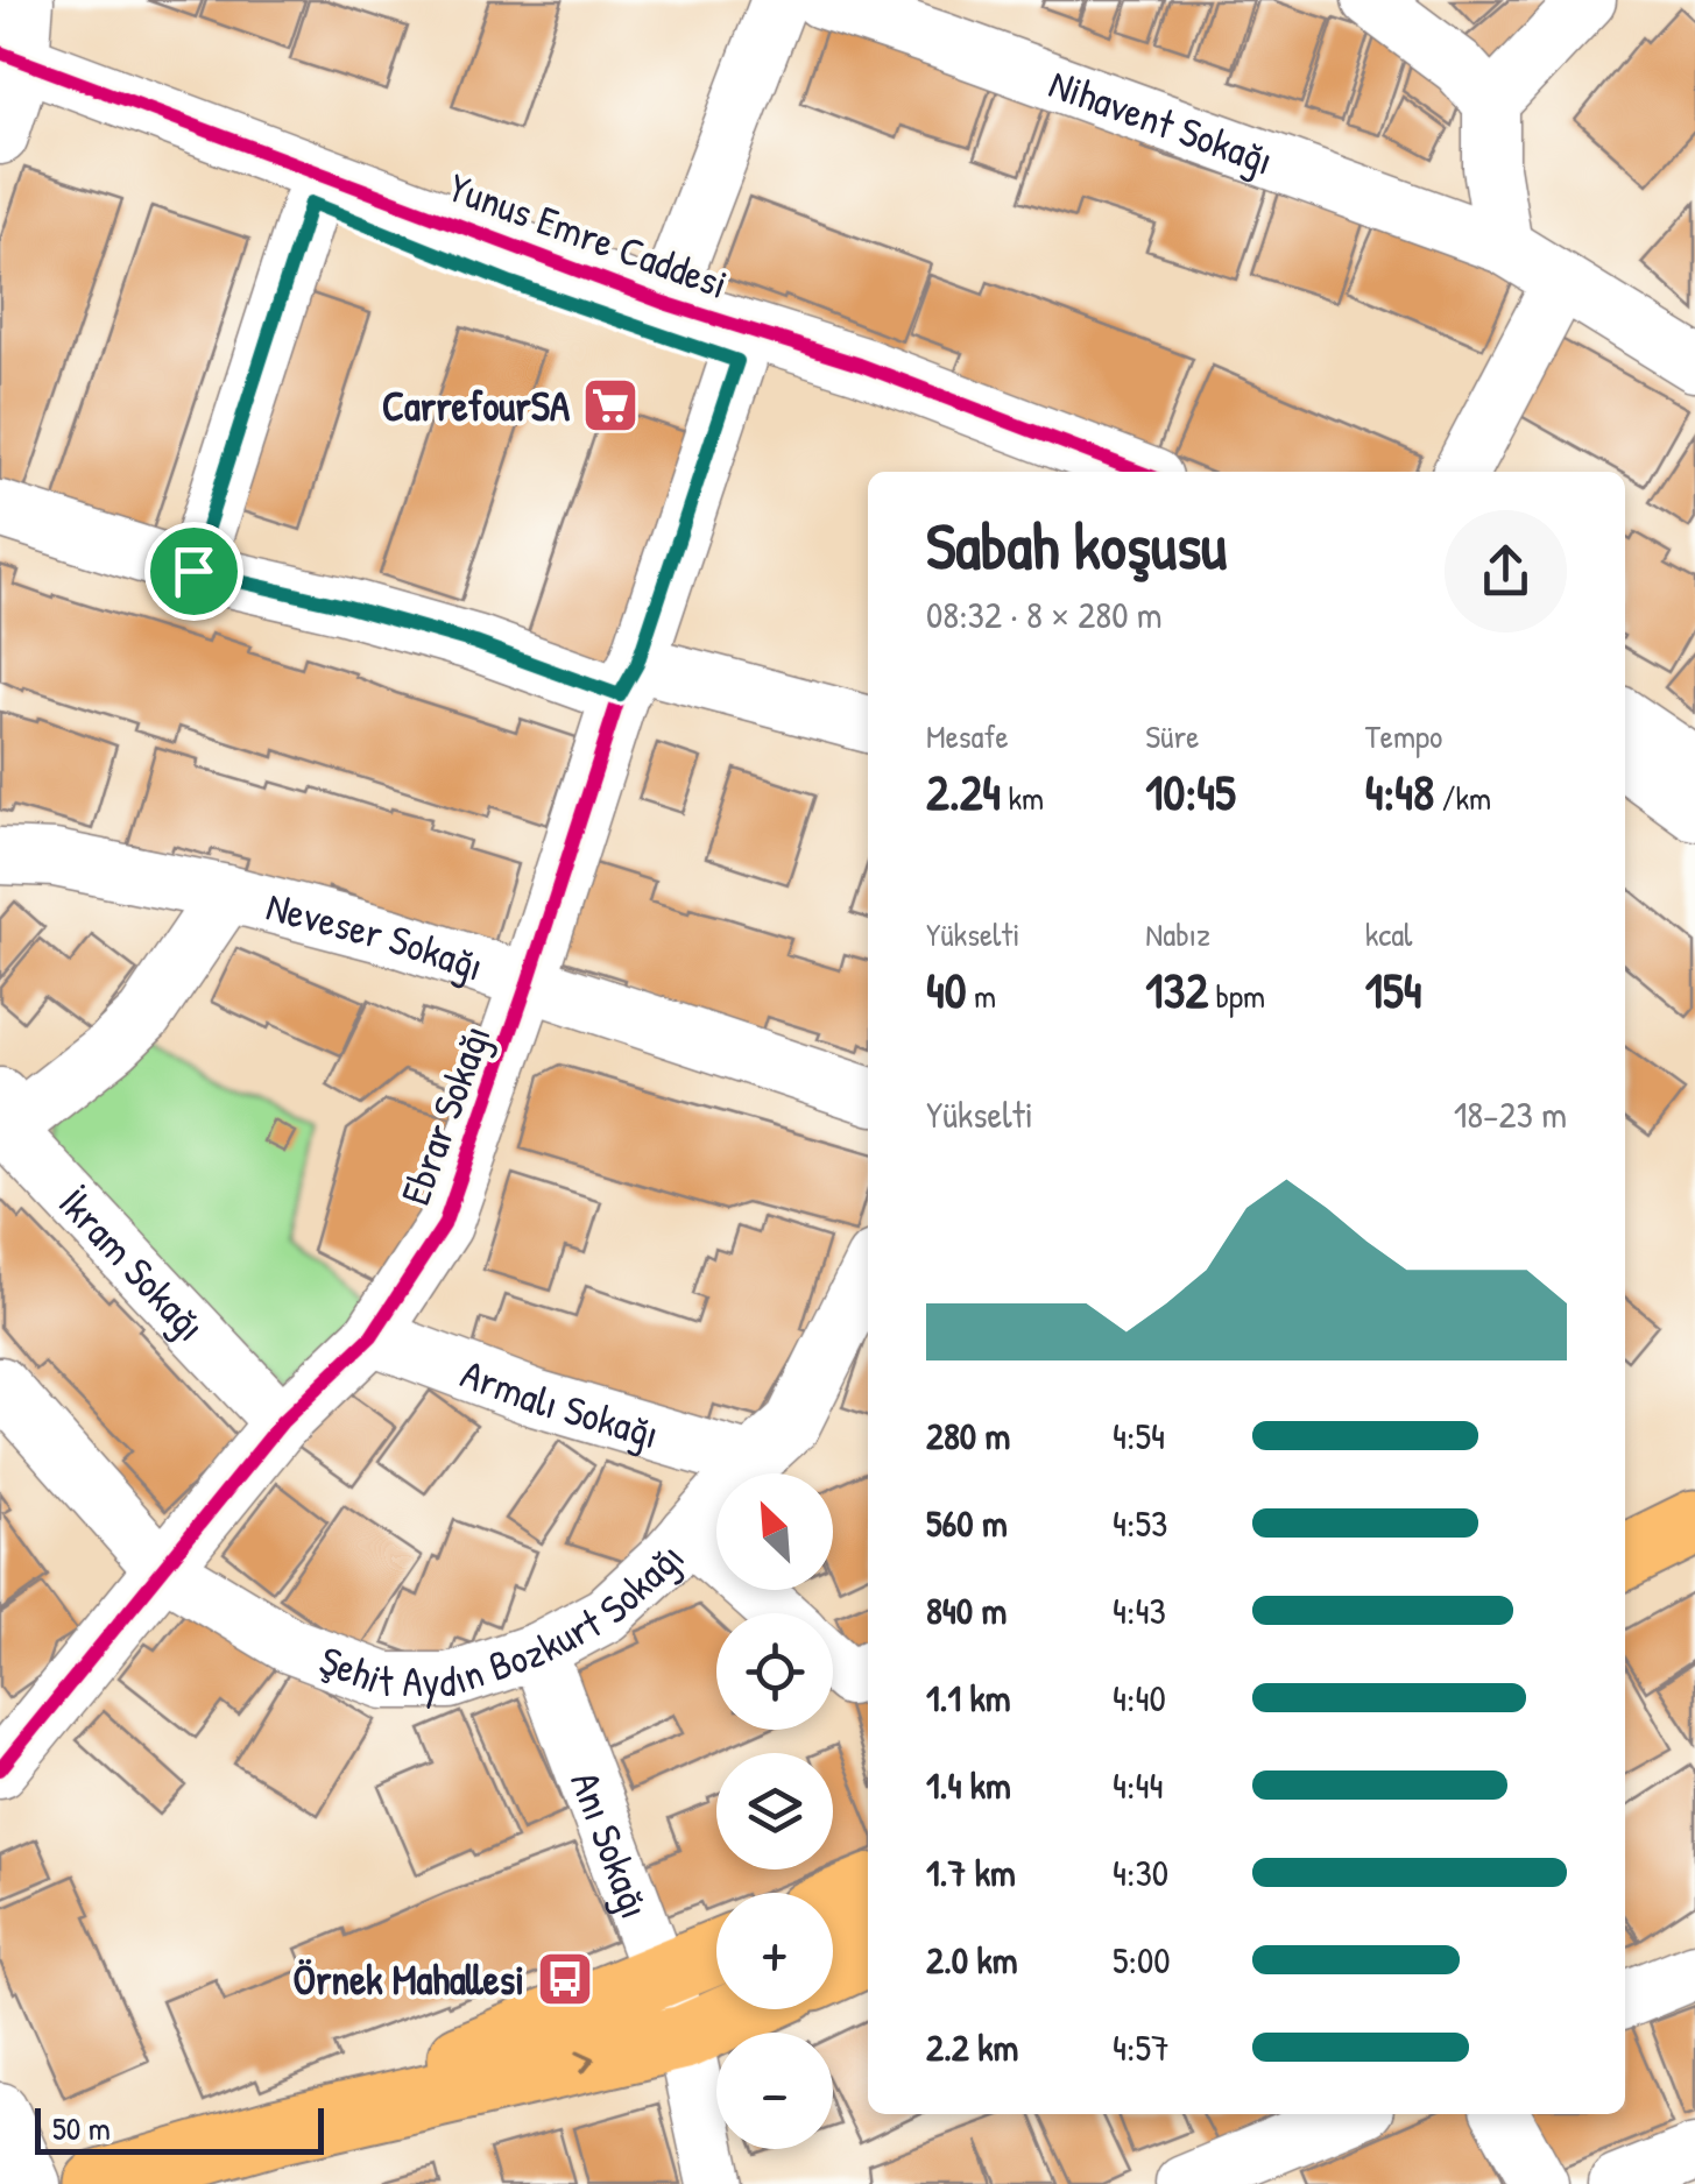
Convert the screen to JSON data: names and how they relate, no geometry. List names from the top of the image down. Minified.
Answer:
{"streets":{"street":["Nihavent Sokağı","Yunus Emre Caddesi","Neveser Sokağı","Ebrar Sokağı","İkram Sokağı","Armalı Sokağı","Şehit Aydın Bozkurt Sokağı","Anı Sokağı"]},"crossings":[["Yunus Emre Caddesi","Ebrar Sokağı"],["Neveser Sokağı","Ebrar Sokağı"],["Ebrar Sokağı","İkram Sokağı"],["Ebrar Sokağı","Armalı Sokağı"],["Ebrar Sokağı","Şehit Aydın Bozkurt Sokağı"],["Armalı Sokağı","Şehit Aydın Bozkurt Sokağı"],["Şehit Aydın Bozkurt Sokağı","Anı Sokağı"]],"places":{"supermarket":["CarrefourSA"],"bus stop":["Örnek Mahallesi"]},"scale_bar":"50 m","north":"top left","page":{"heading":["Sabah koşusu","08:32 · 8 × 280 m"],"stats":[["Mesafe","2.24 km"],["Süre","10:45"],["Tempo","4:48 /km"],["Yükselti","40 m"],["Nabız","132 bpm"],["kcal","154"]],"chart":["Yükselti","18–23 m"],"list":[{"name":"280 m","note":"4:54"},{"name":"560 m","note":"4:53"},{"name":"840 m","note":"4:43"},{"name":"1.1 km","note":"4:40"},{"name":"1.4 km","note":"4:44"},{"name":"1.7 km","note":"4:30"},{"name":"2.0 km","note":"5:00"},{"name":"2.2 km","note":"4:57"}],"map_buttons":["+","−"],"scale":"50 m"}}
